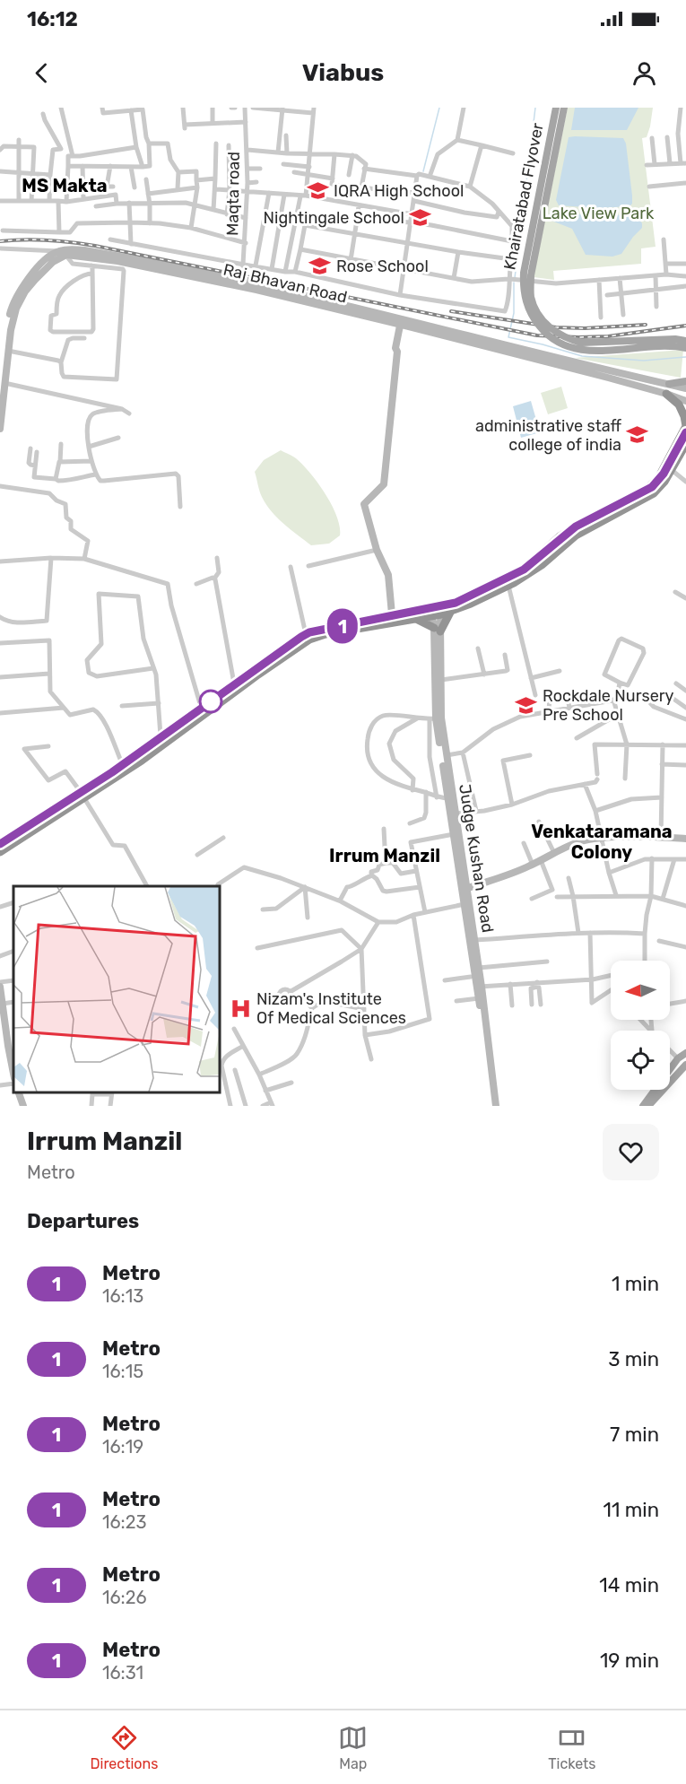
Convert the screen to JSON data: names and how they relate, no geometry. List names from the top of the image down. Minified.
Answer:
{"streets":{"main road":["Khairatabad Flyover","Raj Bhavan Road","Judge Kushan Road"],"street":["Maqta road"]},"crossings":[["Maqta road","Raj Bhavan Road"]],"districts":["MS Makta","Venkataramana Colony","Irrum Manzil"],"parks":["Lake View Park"],"places":{"school or university":["IQRA High School","Nightingale School","Rose School","administrative staff college of india","Rockdale Nursery Pre School"],"hospital":["Nizam's Institute Of Medical Sciences"]},"lines":["metro line 1"],"north":"left","page":{"status":"16:12","header":"Viabus","on_map":"1","heading":[["Irrum Manzil","Metro"],"Departures"],"list":[{"mark":"1","name":"Metro","note":"16:13","value":"1 min"},{"mark":"1","name":"Metro","note":"16:15","value":"3 min"},{"mark":"1","name":"Metro","note":"16:19","value":"7 min"},{"mark":"1","name":"Metro","note":"16:23","value":"11 min"},{"mark":"1","name":"Metro","note":"16:26","value":"14 min"},{"mark":"1","name":"Metro","note":"16:31","value":"19 min"}],"tabs":["Directions","Map","Tickets"]}}
